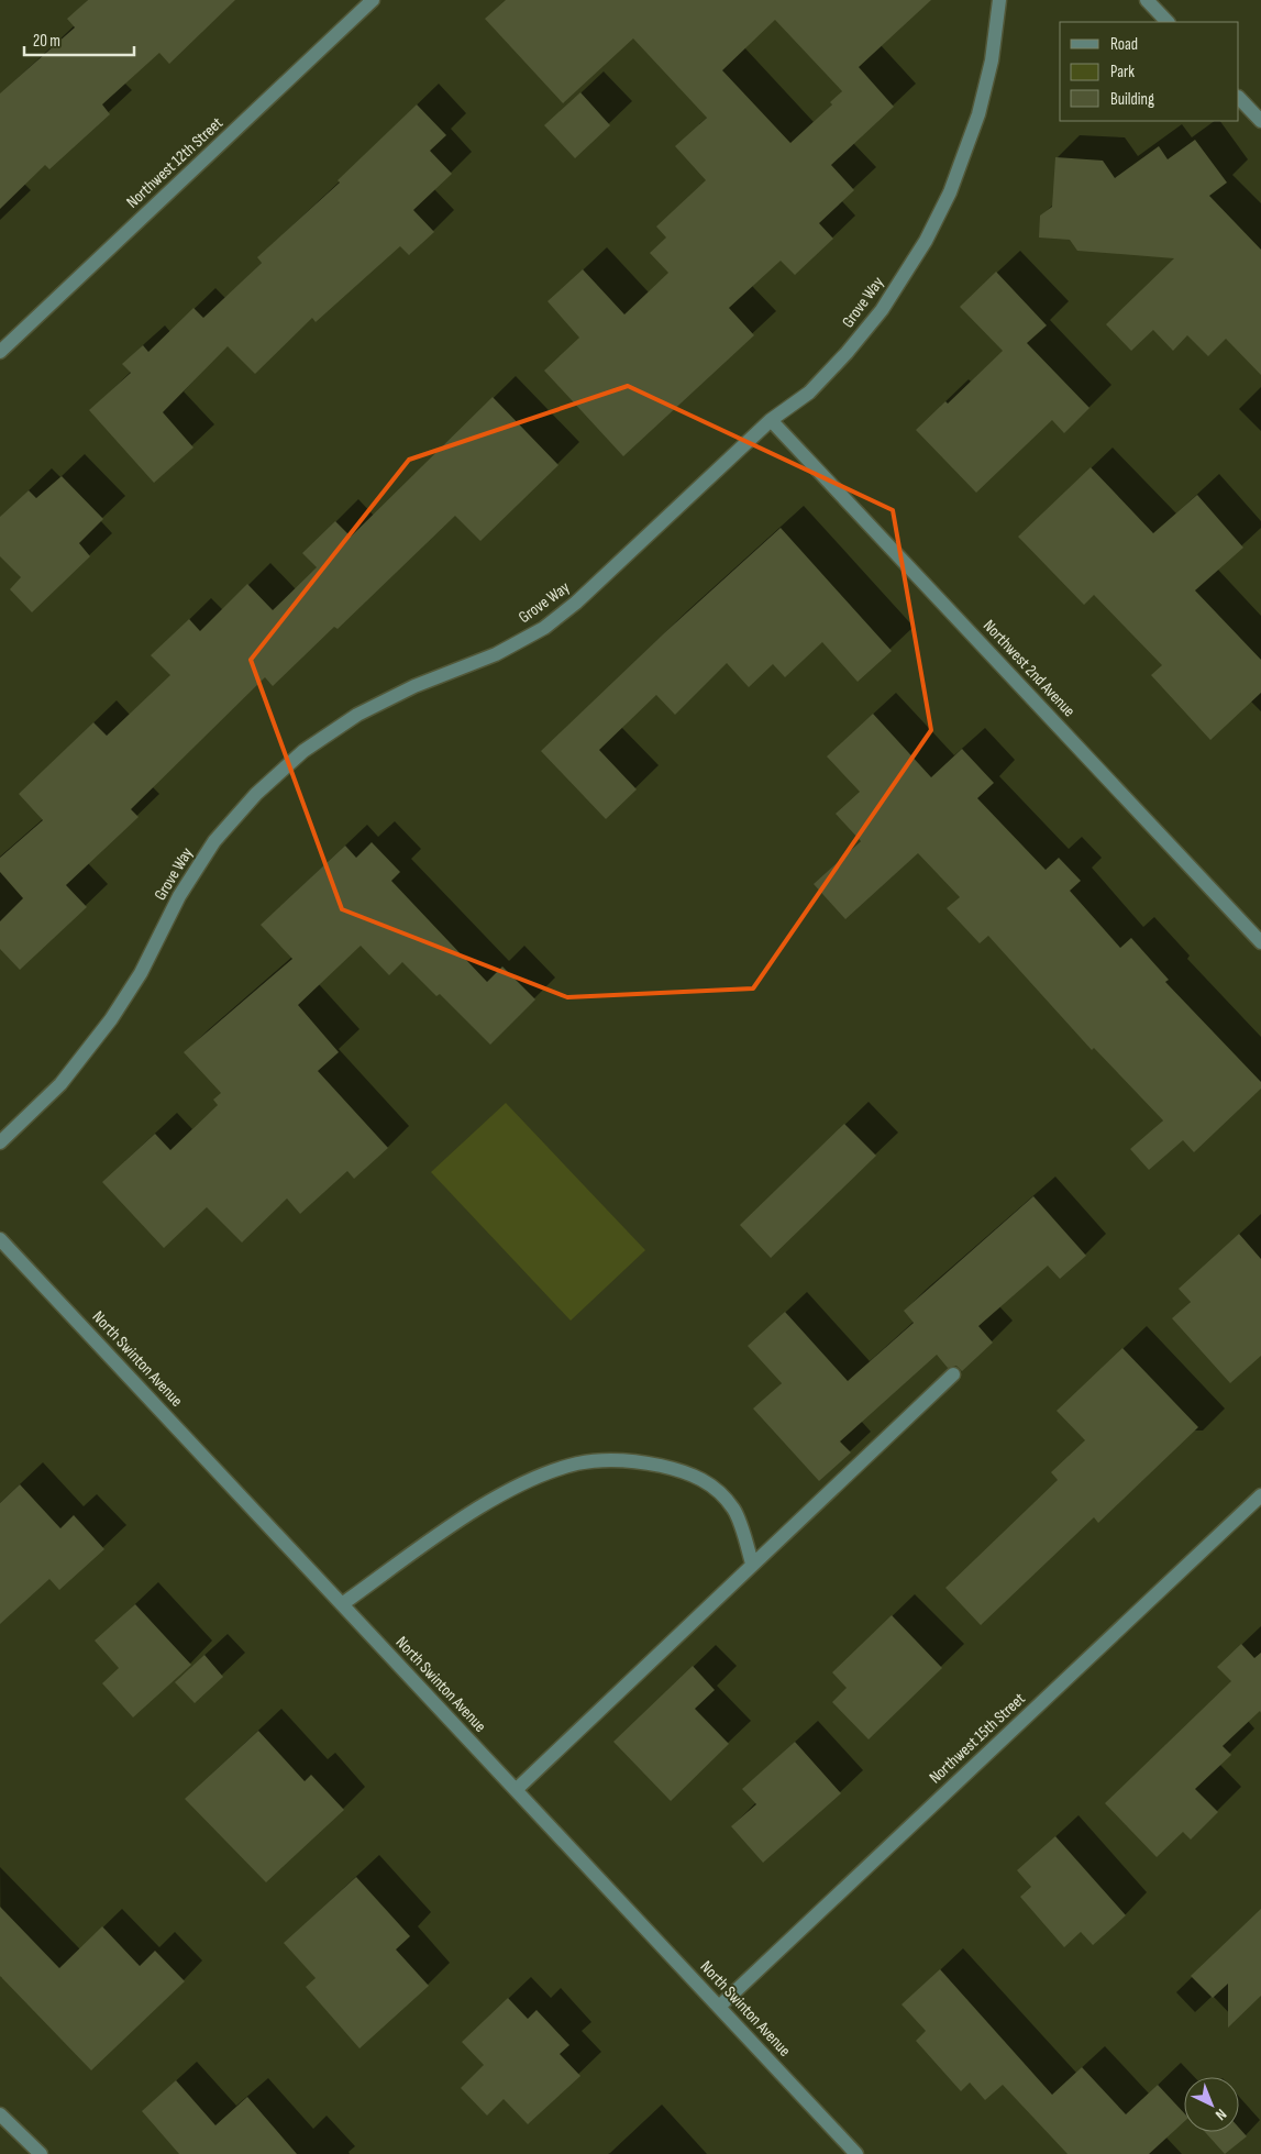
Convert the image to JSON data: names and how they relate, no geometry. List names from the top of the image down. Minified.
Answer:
{"streets":{"street":["Northwest 12th Street","Grove Way","Northwest 2nd Avenue","North Swinton Avenue","Northwest 15th Street"]},"crossings":[["Grove Way","Northwest 2nd Avenue"],["North Swinton Avenue","Northwest 15th Street"]],"legend":["Road","Park","Building"],"scale_bar":"20 m","north":"bottom right"}
